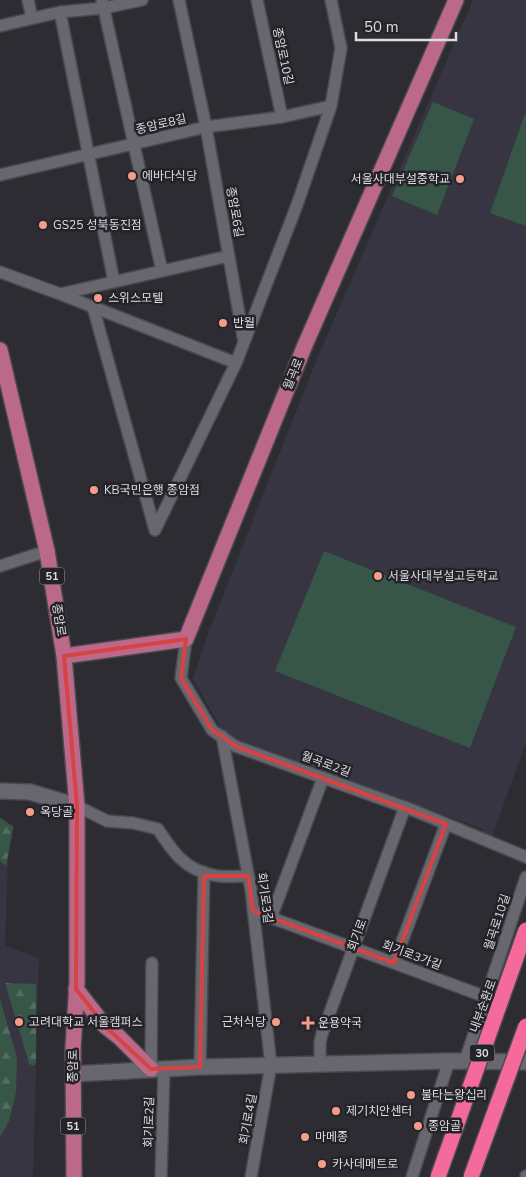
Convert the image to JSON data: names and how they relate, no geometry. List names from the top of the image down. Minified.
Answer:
{"streets":{"highway":["내부순환로","30"],"main road":["월곡로","51","종암로"],"street":["종암로10길","종암로8길","종암로6길","월곡로2길","회기로3길","월곡로10길","회기로","회기로3가길","회기로4길","회기로2길"]},"crossings":[["종암로10길","종암로8길"],["종암로8길","종암로6길"],["월곡로","월곡로2길"],["월곡로2길","회기로3길"],["월곡로2길","회기로"],["회기로3길","회기로3가길"],["회기로3길","회기로4길"],["월곡로10길","회기로3가길"],["회기로","회기로3가길"]],"places":{"other":["에바다식당","서울사대부설중학교","GS25 성북동진점","스위스모텔","반월","KB국민은행 종암점","서울사대부설고등학교","옥당골","고려대학교 서울캠퍼스","근처식당","불타는왕십리","제기치안센터","종암골","마메종","카사데메트로"],"health":["운용약국"]},"scale_bar":"50 m"}
